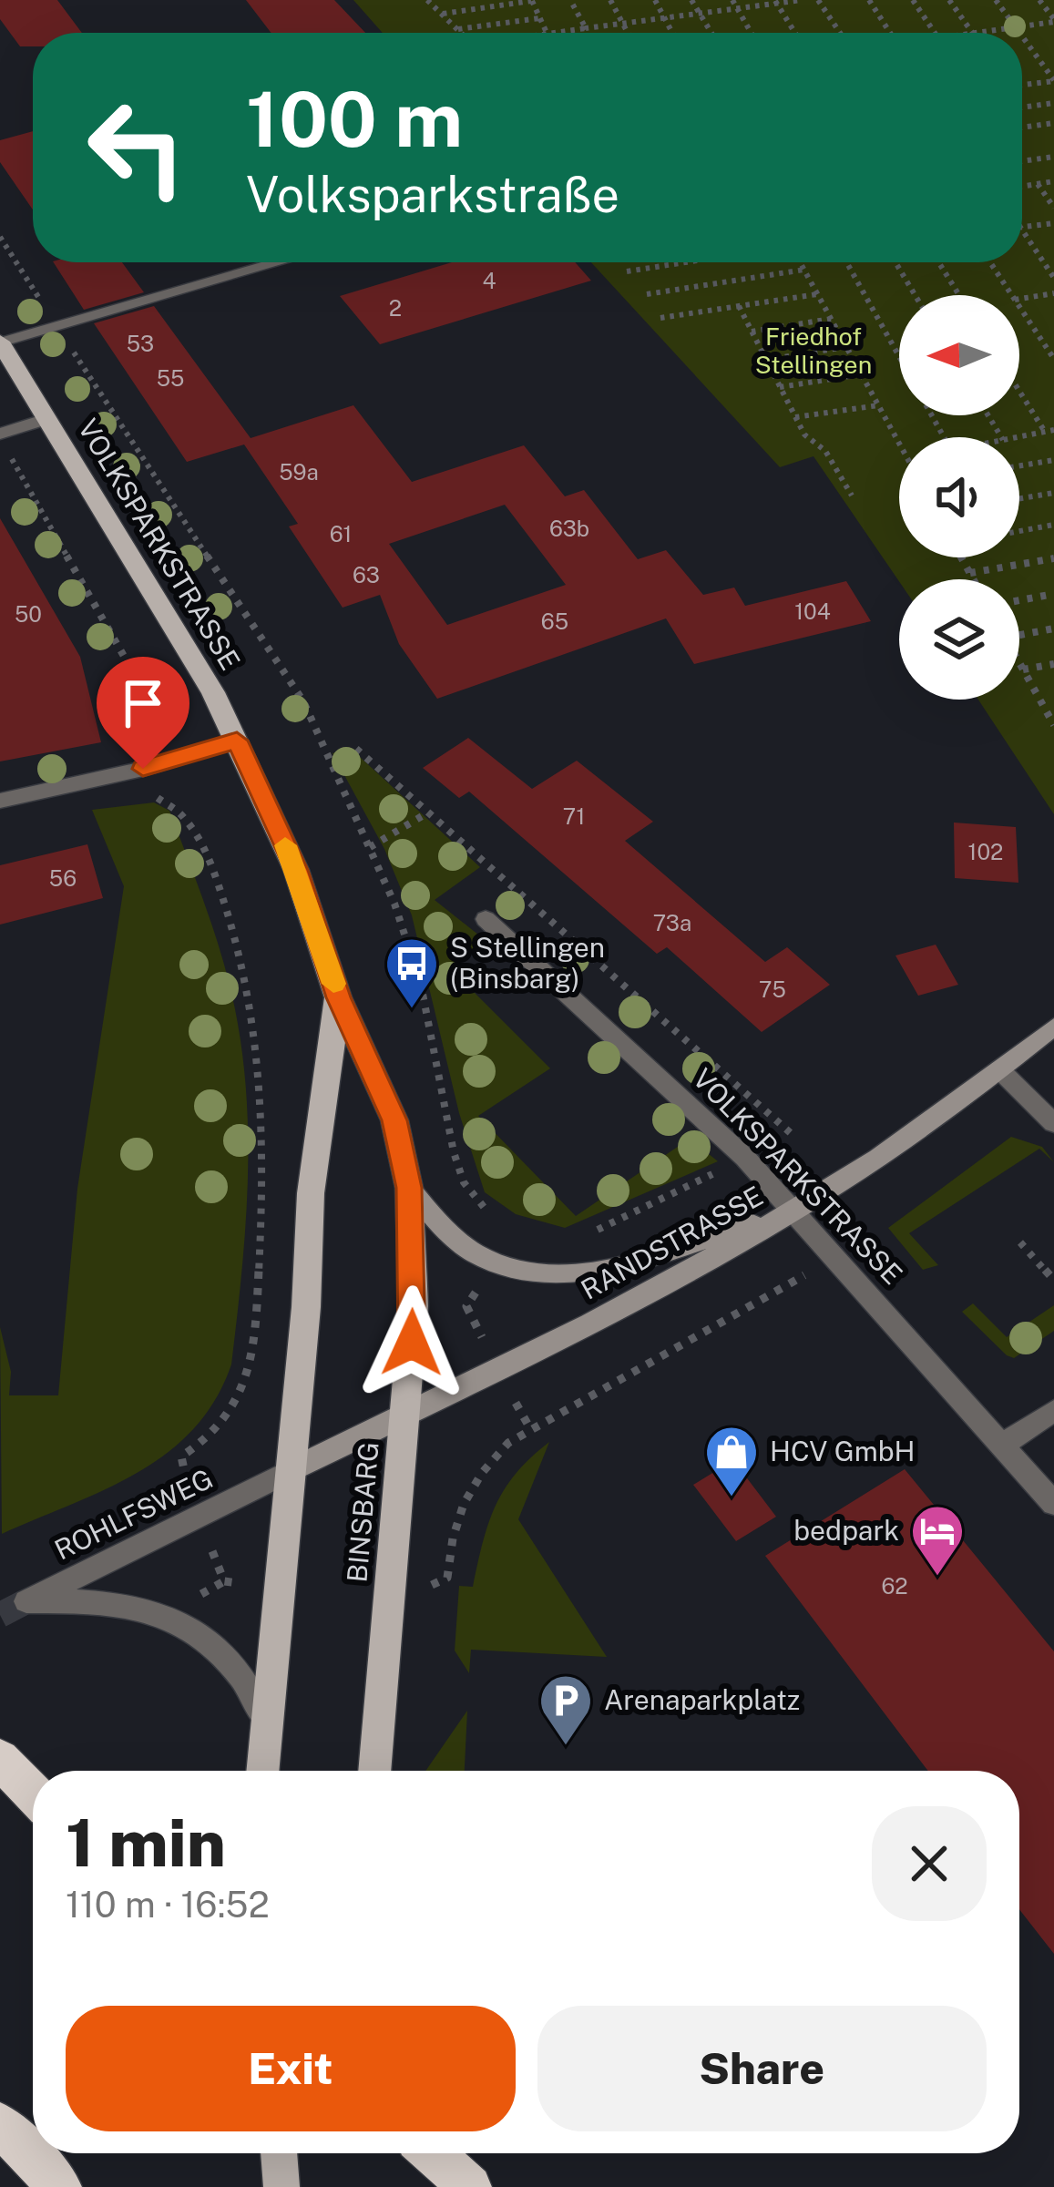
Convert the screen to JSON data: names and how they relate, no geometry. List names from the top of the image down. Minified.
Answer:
{"streets":{"main road":["VOLKSPARKSTRASSE","BINSBARG"],"street":["RANDSTRASSE","ROHLFSWEG"]},"crossings":[["VOLKSPARKSTRASSE","RANDSTRASSE"],["VOLKSPARKSTRASSE","BINSBARG"],["RANDSTRASSE","BINSBARG"],["RANDSTRASSE","ROHLFSWEG"],["BINSBARG","ROHLFSWEG"]],"parks":["Friedhof Stellingen"],"places":{"bus stop":["S Stellingen (Binsbarg)"],"shop":["HCV GmbH"],"hotel":["bedpark"],"parking":["Arenaparkplatz"]},"house_numbers":["4","2","53","55","59a","63b","61","63","104","50","65","71","102","56","73a","75","62"],"north":"left","page":{"turn":["100 m","Volksparkstraße"],"heading":["1 min","110 m · 16:52"],"buttons":["Exit","Share"]}}
